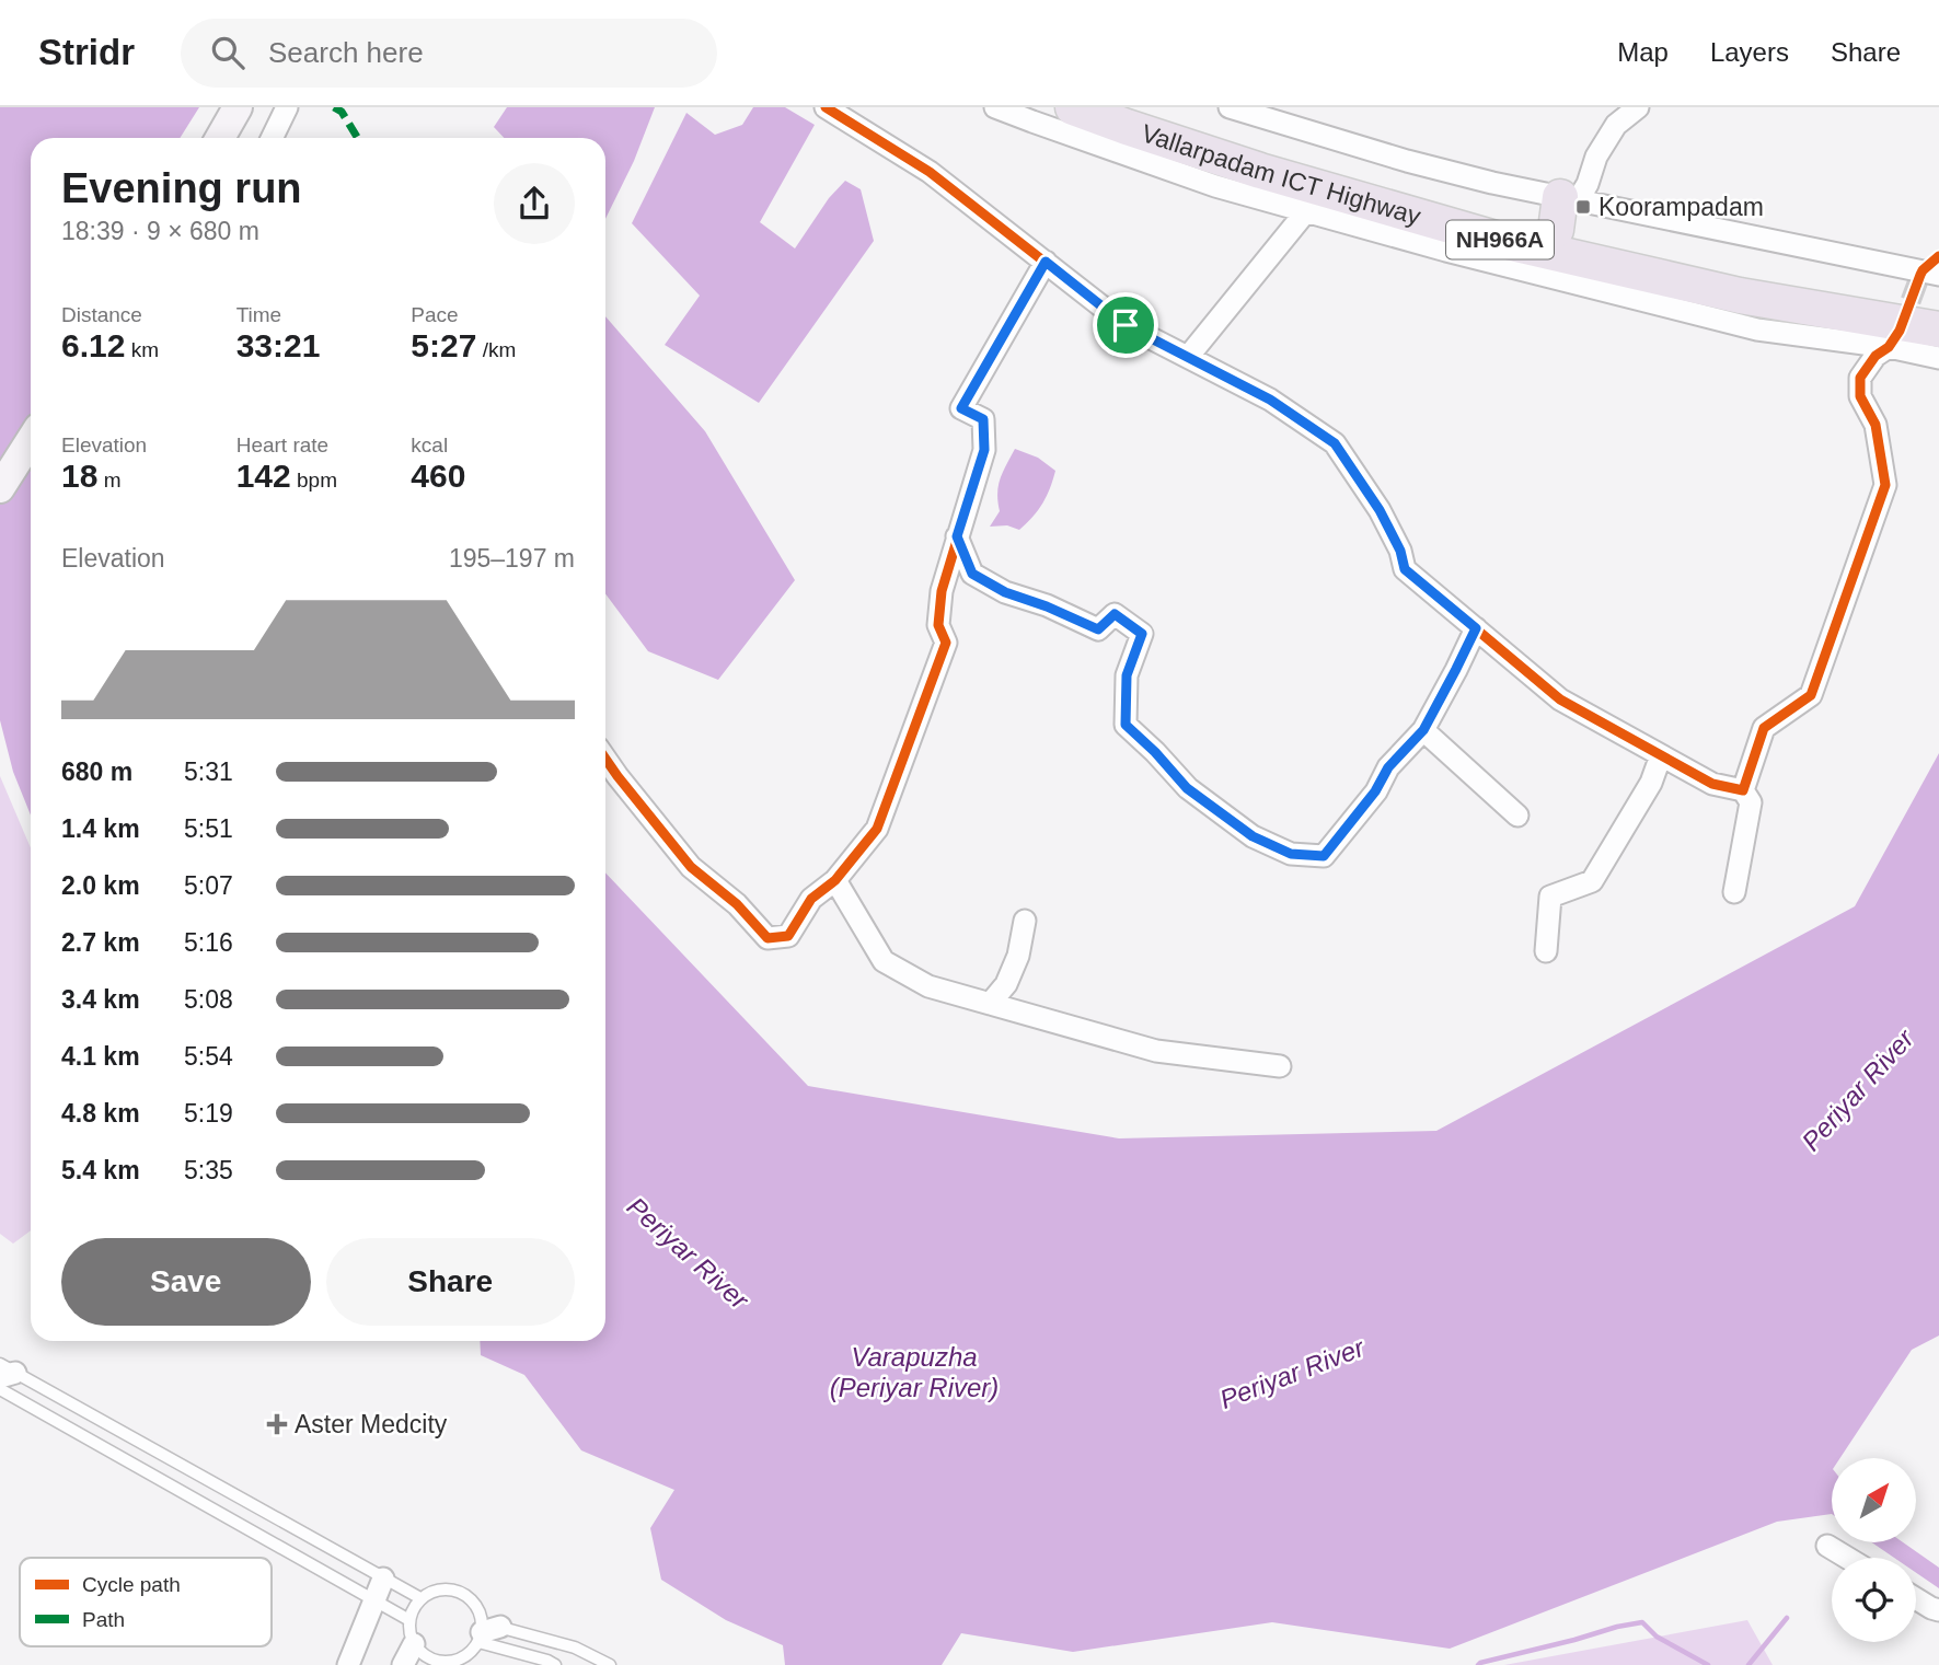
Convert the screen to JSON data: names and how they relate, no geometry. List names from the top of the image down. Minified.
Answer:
{"streets":{"highway":["Vallarpadam ICT Highway","NH966A"]},"water":["Periyar River","Varapuzha (Periyar River)"],"places":{"transit":["Koorampadam"],"health":["Aster Medcity"]},"legend":["Cycle path","Path"],"north":"top right","page":{"header":"Stridr","search":"Search here","nav":["Map","Layers","Share"],"heading":["Evening run","18:39 · 9 × 680 m"],"stats":[["Distance","6.12 km"],["Time","33:21"],["Pace","5:27 /km"],["Elevation","18 m"],["Heart rate","142 bpm"],["kcal","460"]],"chart":["Elevation","195–197 m"],"list":[{"name":"680 m","note":"5:31"},{"name":"1.4 km","note":"5:51"},{"name":"2.0 km","note":"5:07"},{"name":"2.7 km","note":"5:16"},{"name":"3.4 km","note":"5:08"},{"name":"4.1 km","note":"5:54"},{"name":"4.8 km","note":"5:19"},{"name":"5.4 km","note":"5:35"}],"buttons":["Save","Share"]}}
